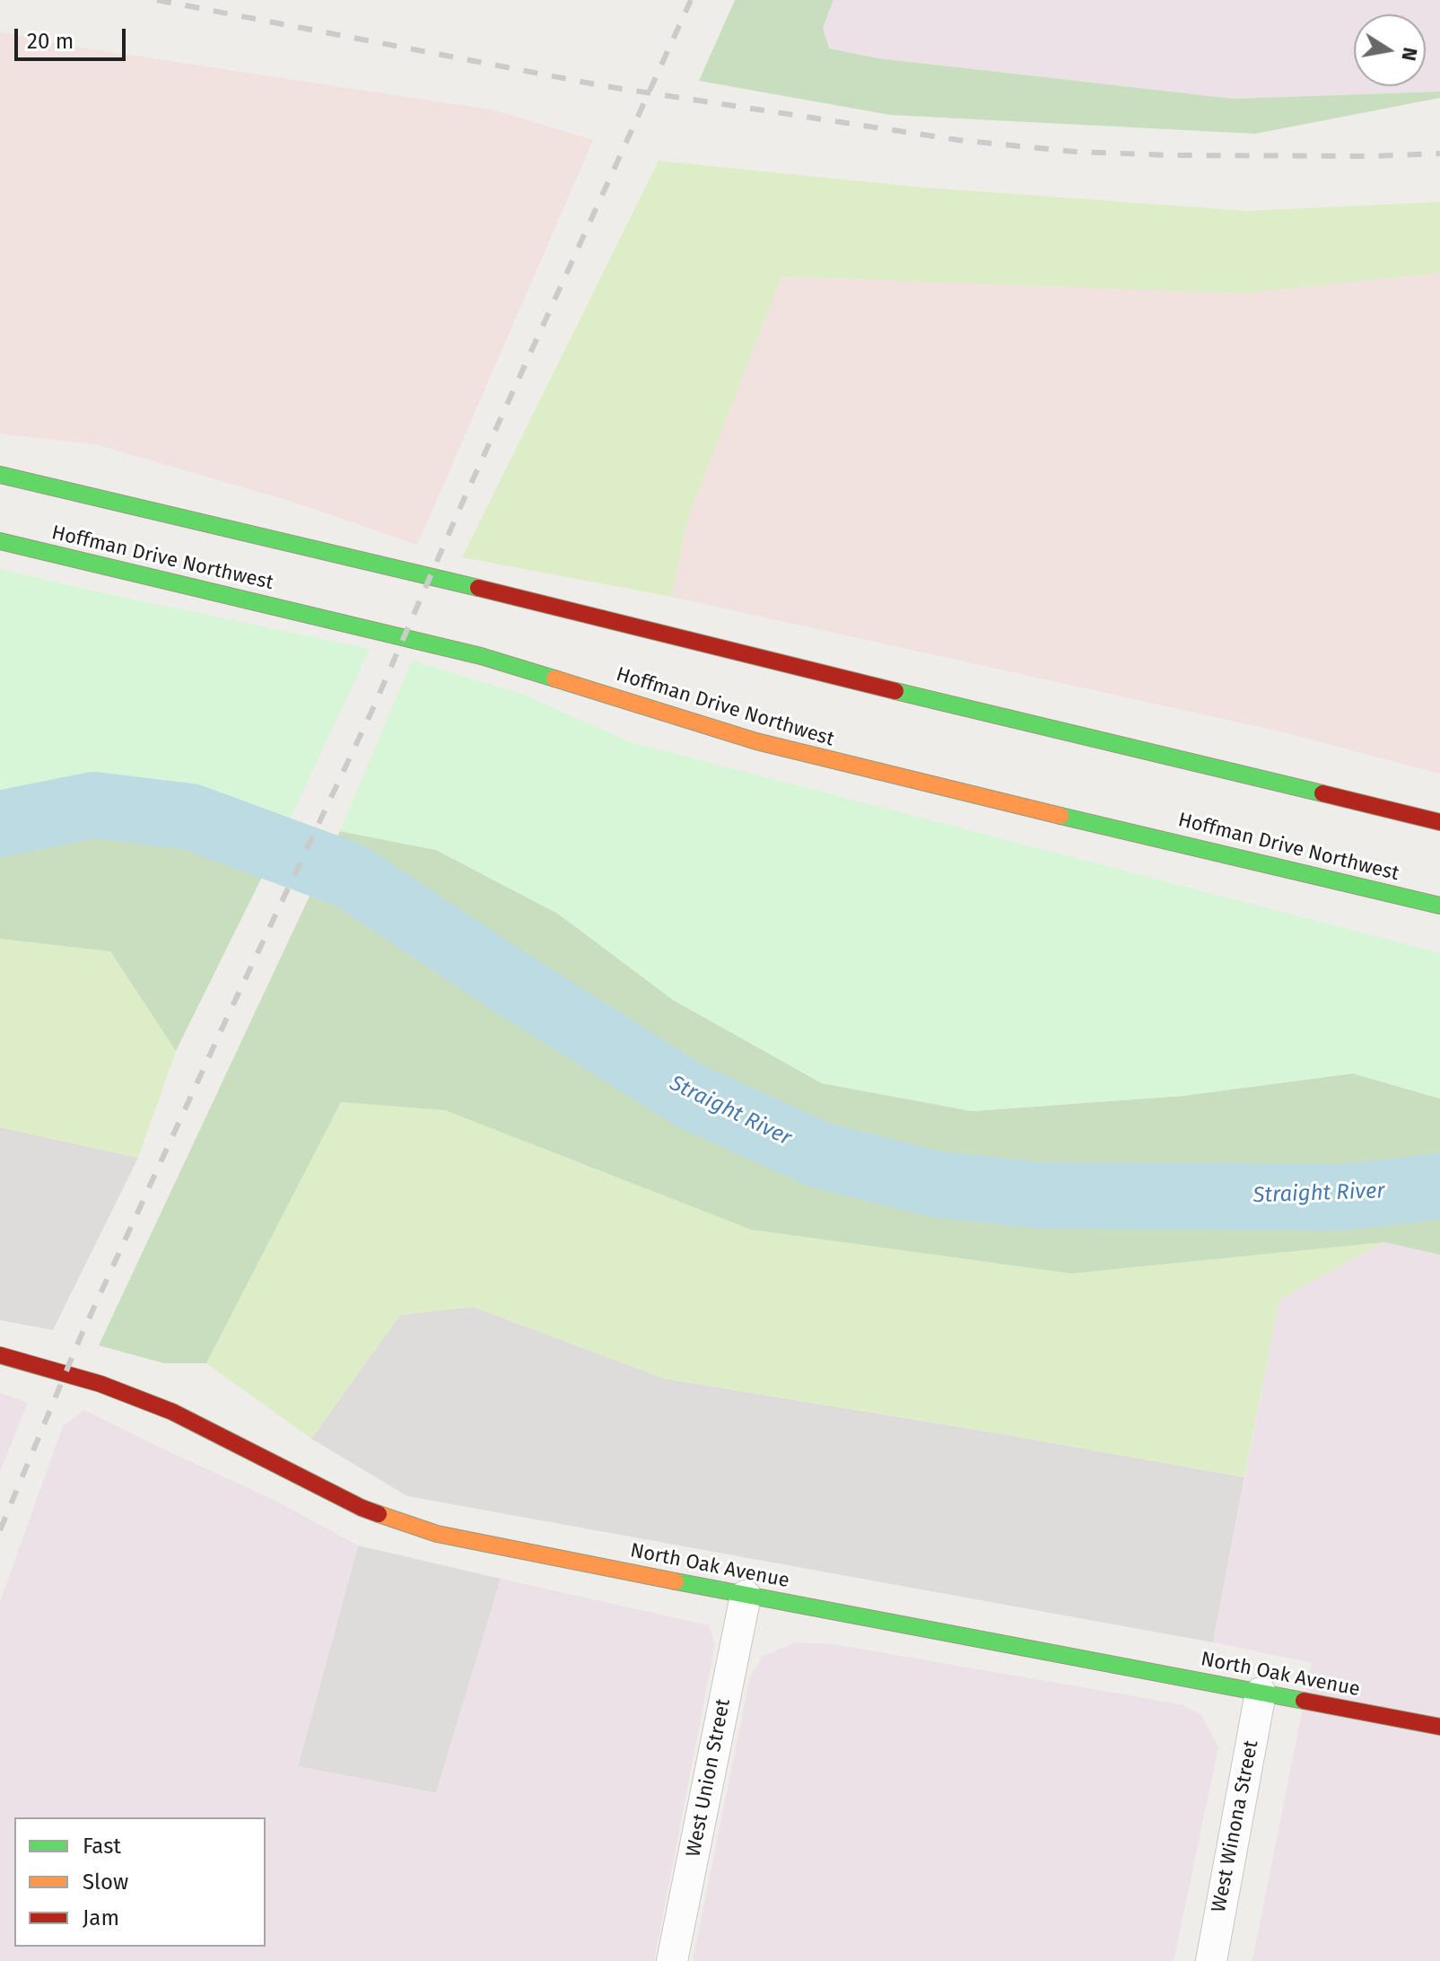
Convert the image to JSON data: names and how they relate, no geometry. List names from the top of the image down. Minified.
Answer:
{"streets":{"main road":["Hoffman Drive Northwest","North Oak Avenue"],"street":["West Union Street","West Winona Street"]},"crossings":[["North Oak Avenue","West Union Street"],["North Oak Avenue","West Winona Street"]],"water":["Straight River"],"legend":["Fast","Slow","Jam"],"scale_bar":"20 m","north":"right"}
